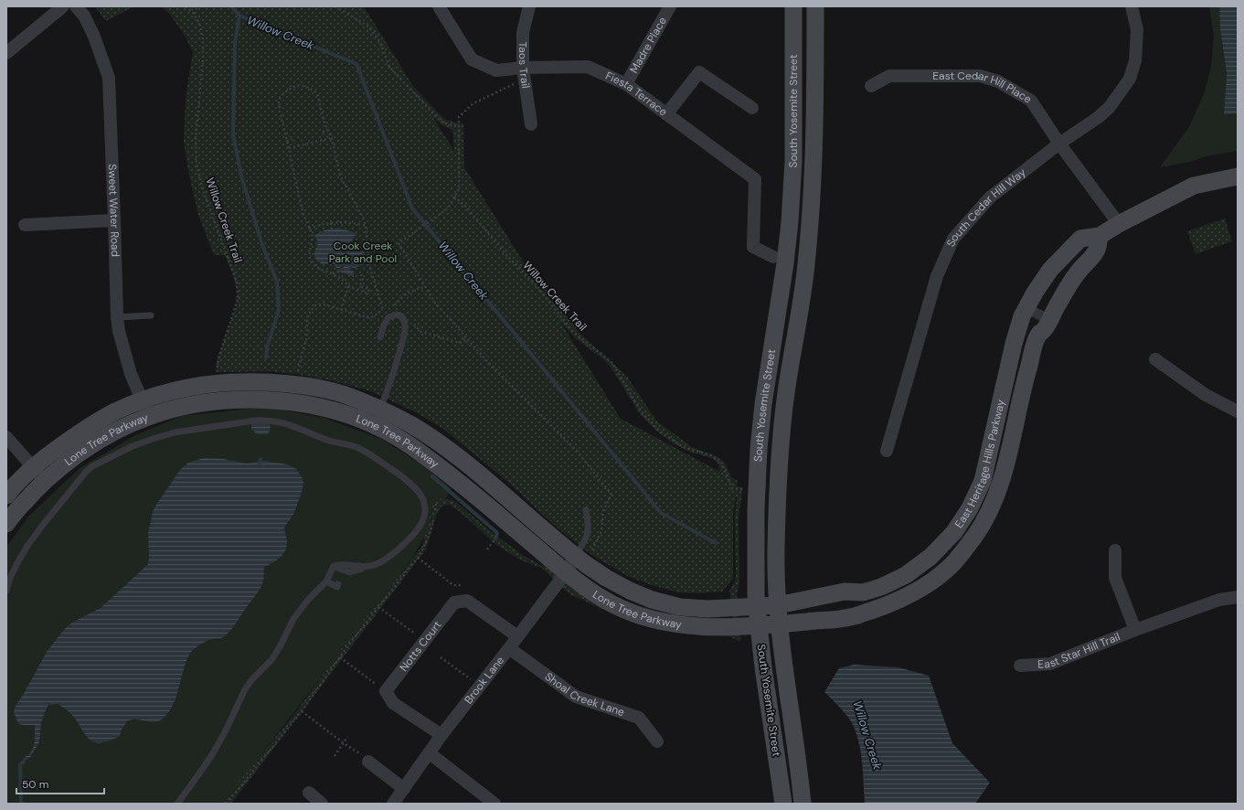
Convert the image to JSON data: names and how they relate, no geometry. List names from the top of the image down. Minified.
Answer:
{"streets":{"street":["Madre Place","Taos Trail","East Cedar Hill Place","Fiesta Terrace","South Yosemite Street","South Cedar Hill Way","Sweet Water Road","Lone Tree Parkway","East Heritage Hills Parkway","Notts Court","East Star Hill Trail","Brook Lane","Shoal Creek Lane"],"path":["Willow Creek Trail"]},"crossings":[["Madre Place","Fiesta Terrace"],["Taos Trail","Fiesta Terrace"],["East Cedar Hill Place","South Cedar Hill Way"],["East Cedar Hill Place","East Heritage Hills Parkway"],["South Yosemite Street","Willow Creek Trail"],["South Yosemite Street","Lone Tree Parkway"],["South Yosemite Street","East Heritage Hills Parkway"],["Sweet Water Road","Lone Tree Parkway"],["Lone Tree Parkway","East Heritage Hills Parkway"],["Lone Tree Parkway","Brook Lane"],["Notts Court","Brook Lane"],["Brook Lane","Shoal Creek Lane"]],"water":["Willow Creek"],"parks":["Cook Creek Park and Pool"],"scale_bar":"50 m"}
